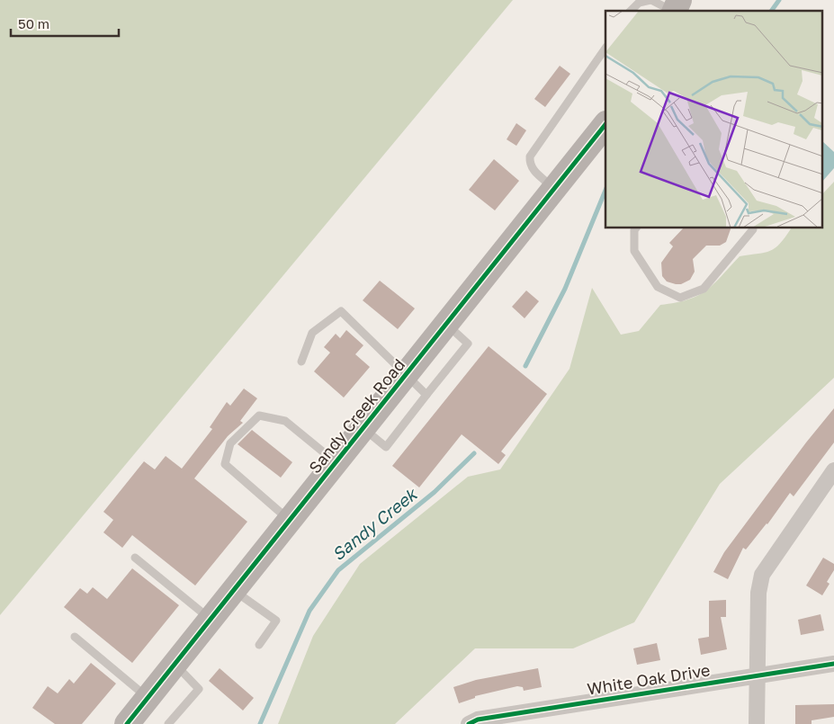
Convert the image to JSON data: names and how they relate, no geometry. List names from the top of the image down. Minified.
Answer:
{"streets":{"main road":["Sandy Creek Road"],"street":["White Oak Drive"]},"water":["Sandy Creek"],"scale_bar":"50 m"}
